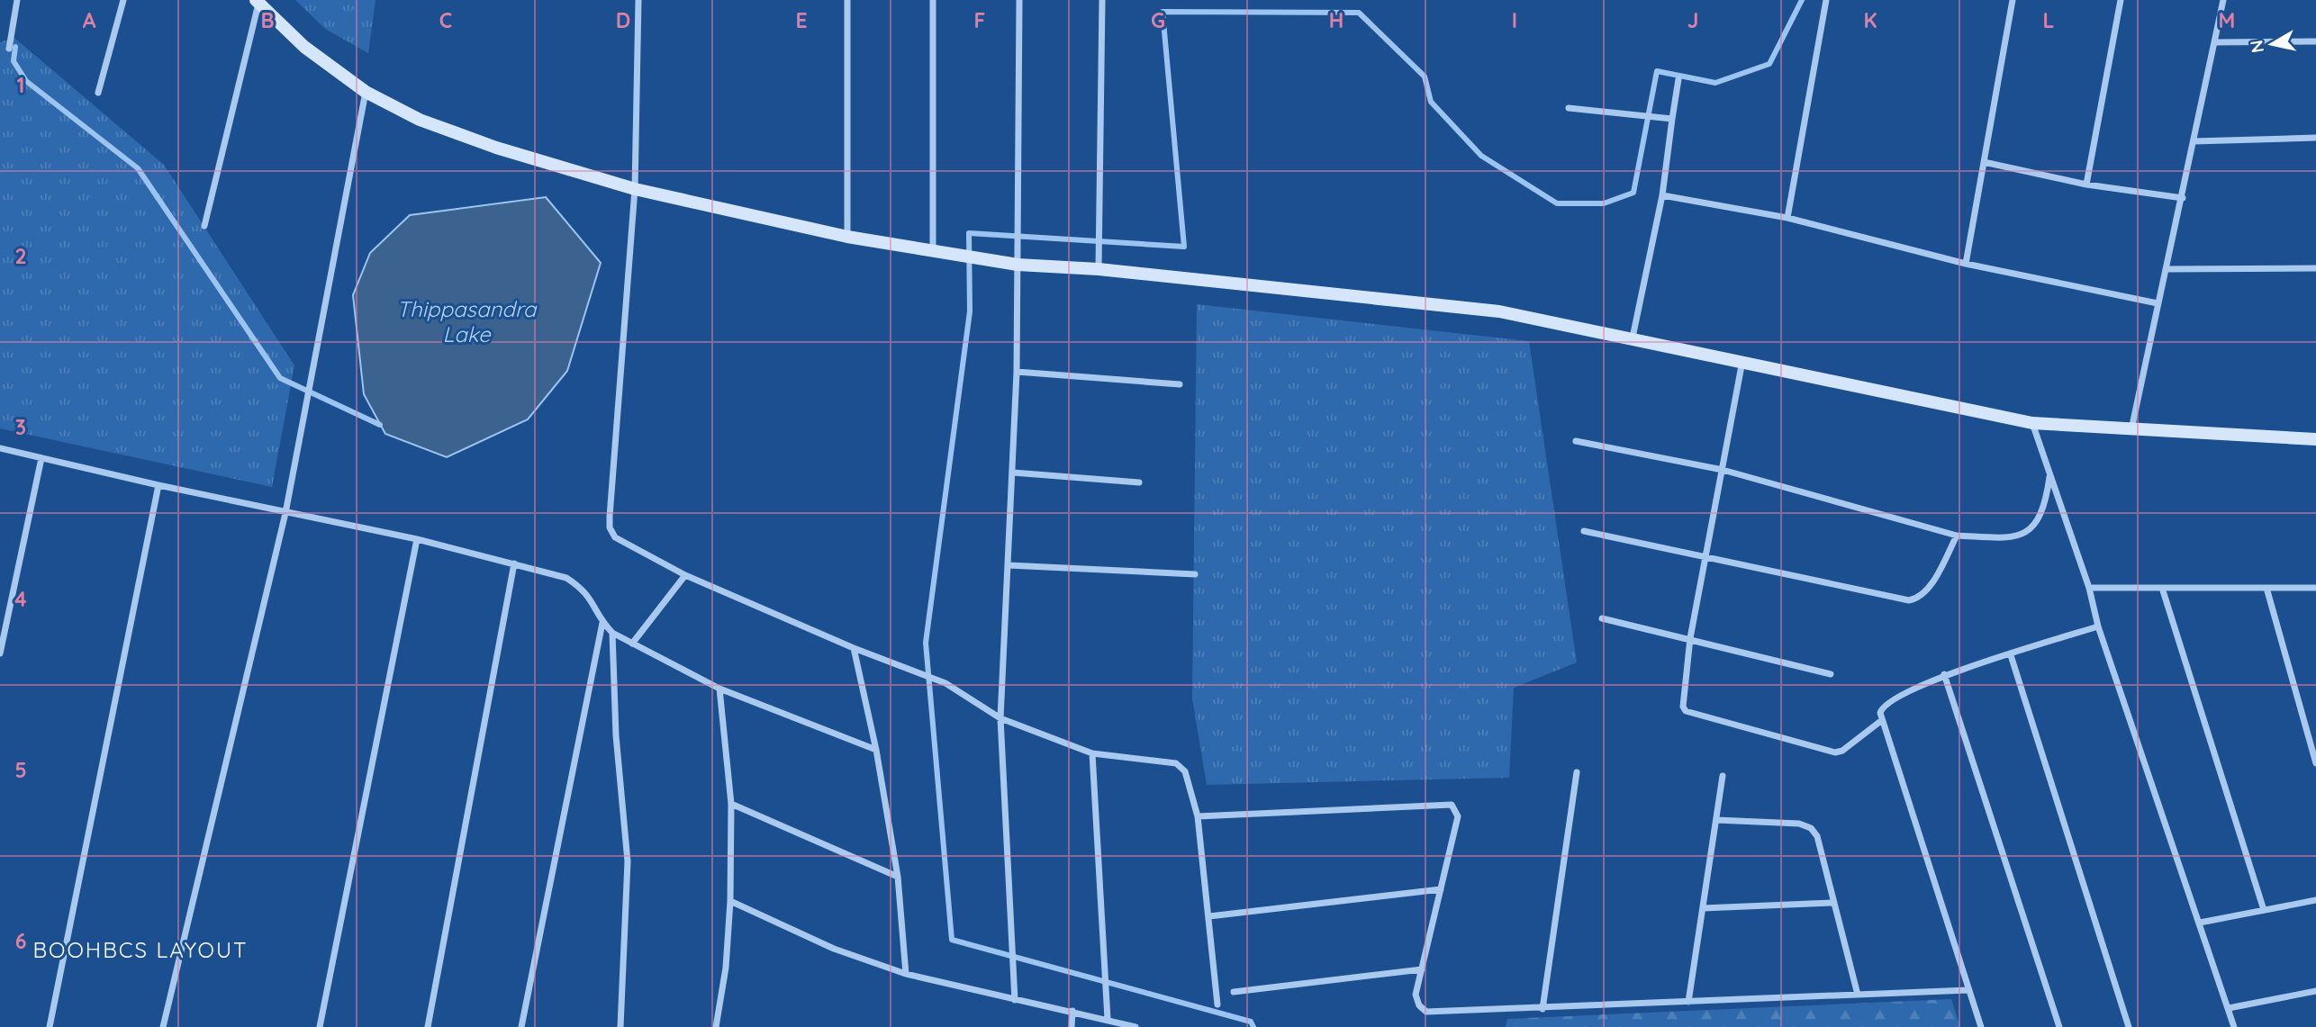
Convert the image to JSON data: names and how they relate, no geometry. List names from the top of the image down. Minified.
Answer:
{"districts":["BOOHBCS LAYOUT"],"water":["Thippasandra Lake"],"north":"left","grid":{"columns":["A","B","C","D","E","F","G","H","I","J","K","L","M"],"rows":["1","2","3","4","5","6"]}}
